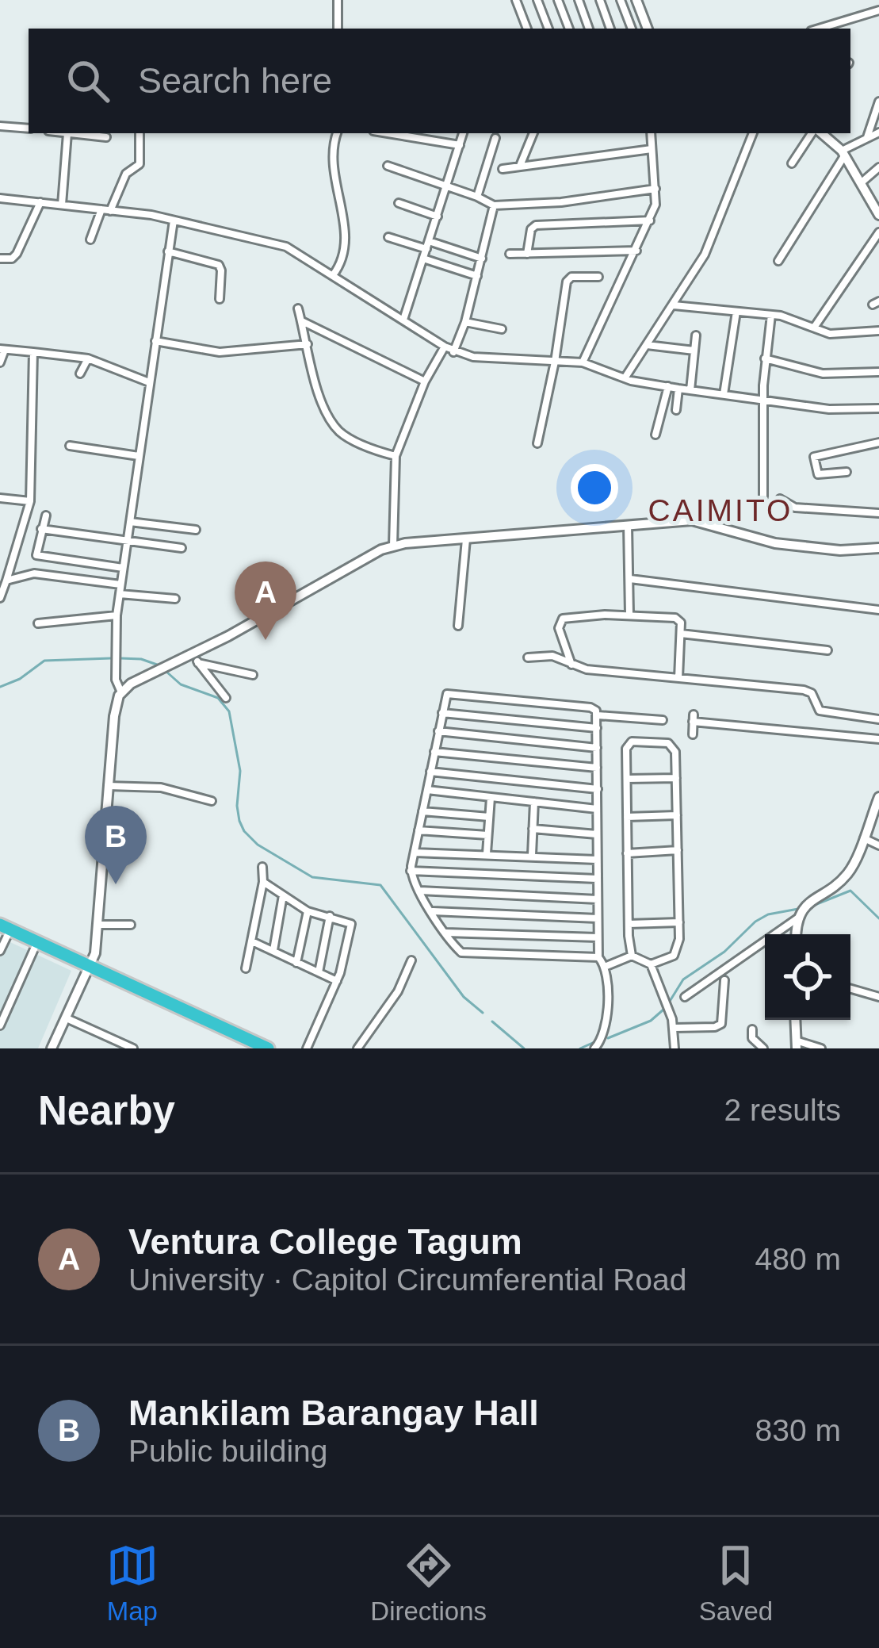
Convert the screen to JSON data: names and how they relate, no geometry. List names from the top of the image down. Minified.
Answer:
{"districts":["CAIMITO"],"page":{"search":"Search here","pins":["A","B"],"heading":["Nearby","2 results"],"list":[{"mark":"A","name":"Ventura College Tagum","note":"University · Capitol Circumferential Road","value":"480 m"},{"mark":"B","name":"Mankilam Barangay Hall","note":"Public building","value":"830 m"}],"nav":["Map","Directions","Saved"]}}
